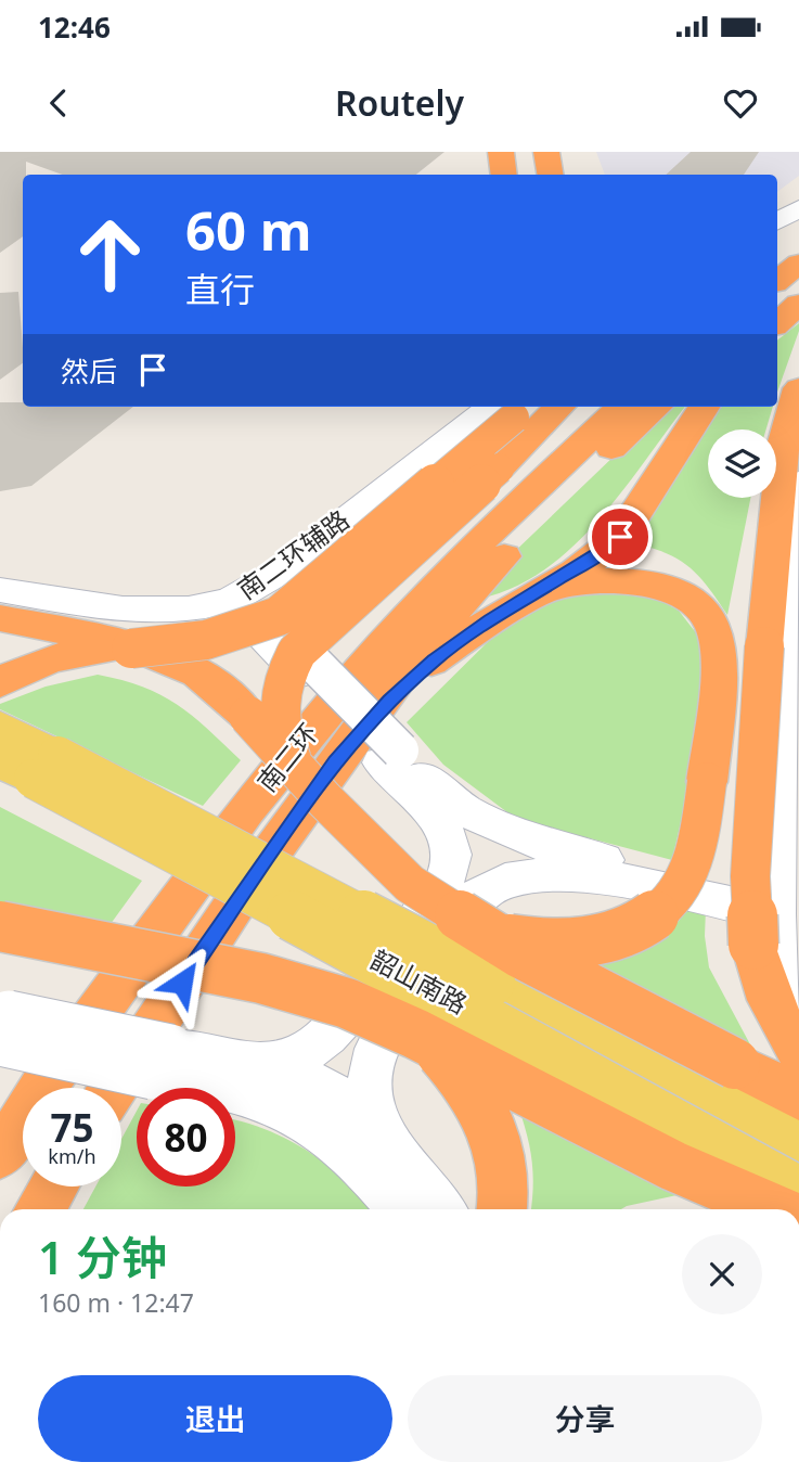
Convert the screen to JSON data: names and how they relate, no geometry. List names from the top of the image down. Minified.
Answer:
{"streets":{"highway":["南二环"],"main road":["韶山南路"],"street":["南二环辅路"]},"page":{"status":"12:46","header":"Routely","turn":["60 m","直行"],"then":"然后","speed":"75 km/h","limit":"80","heading":["1 分钟","160 m · 12:47"],"buttons":["退出","分享"]}}
